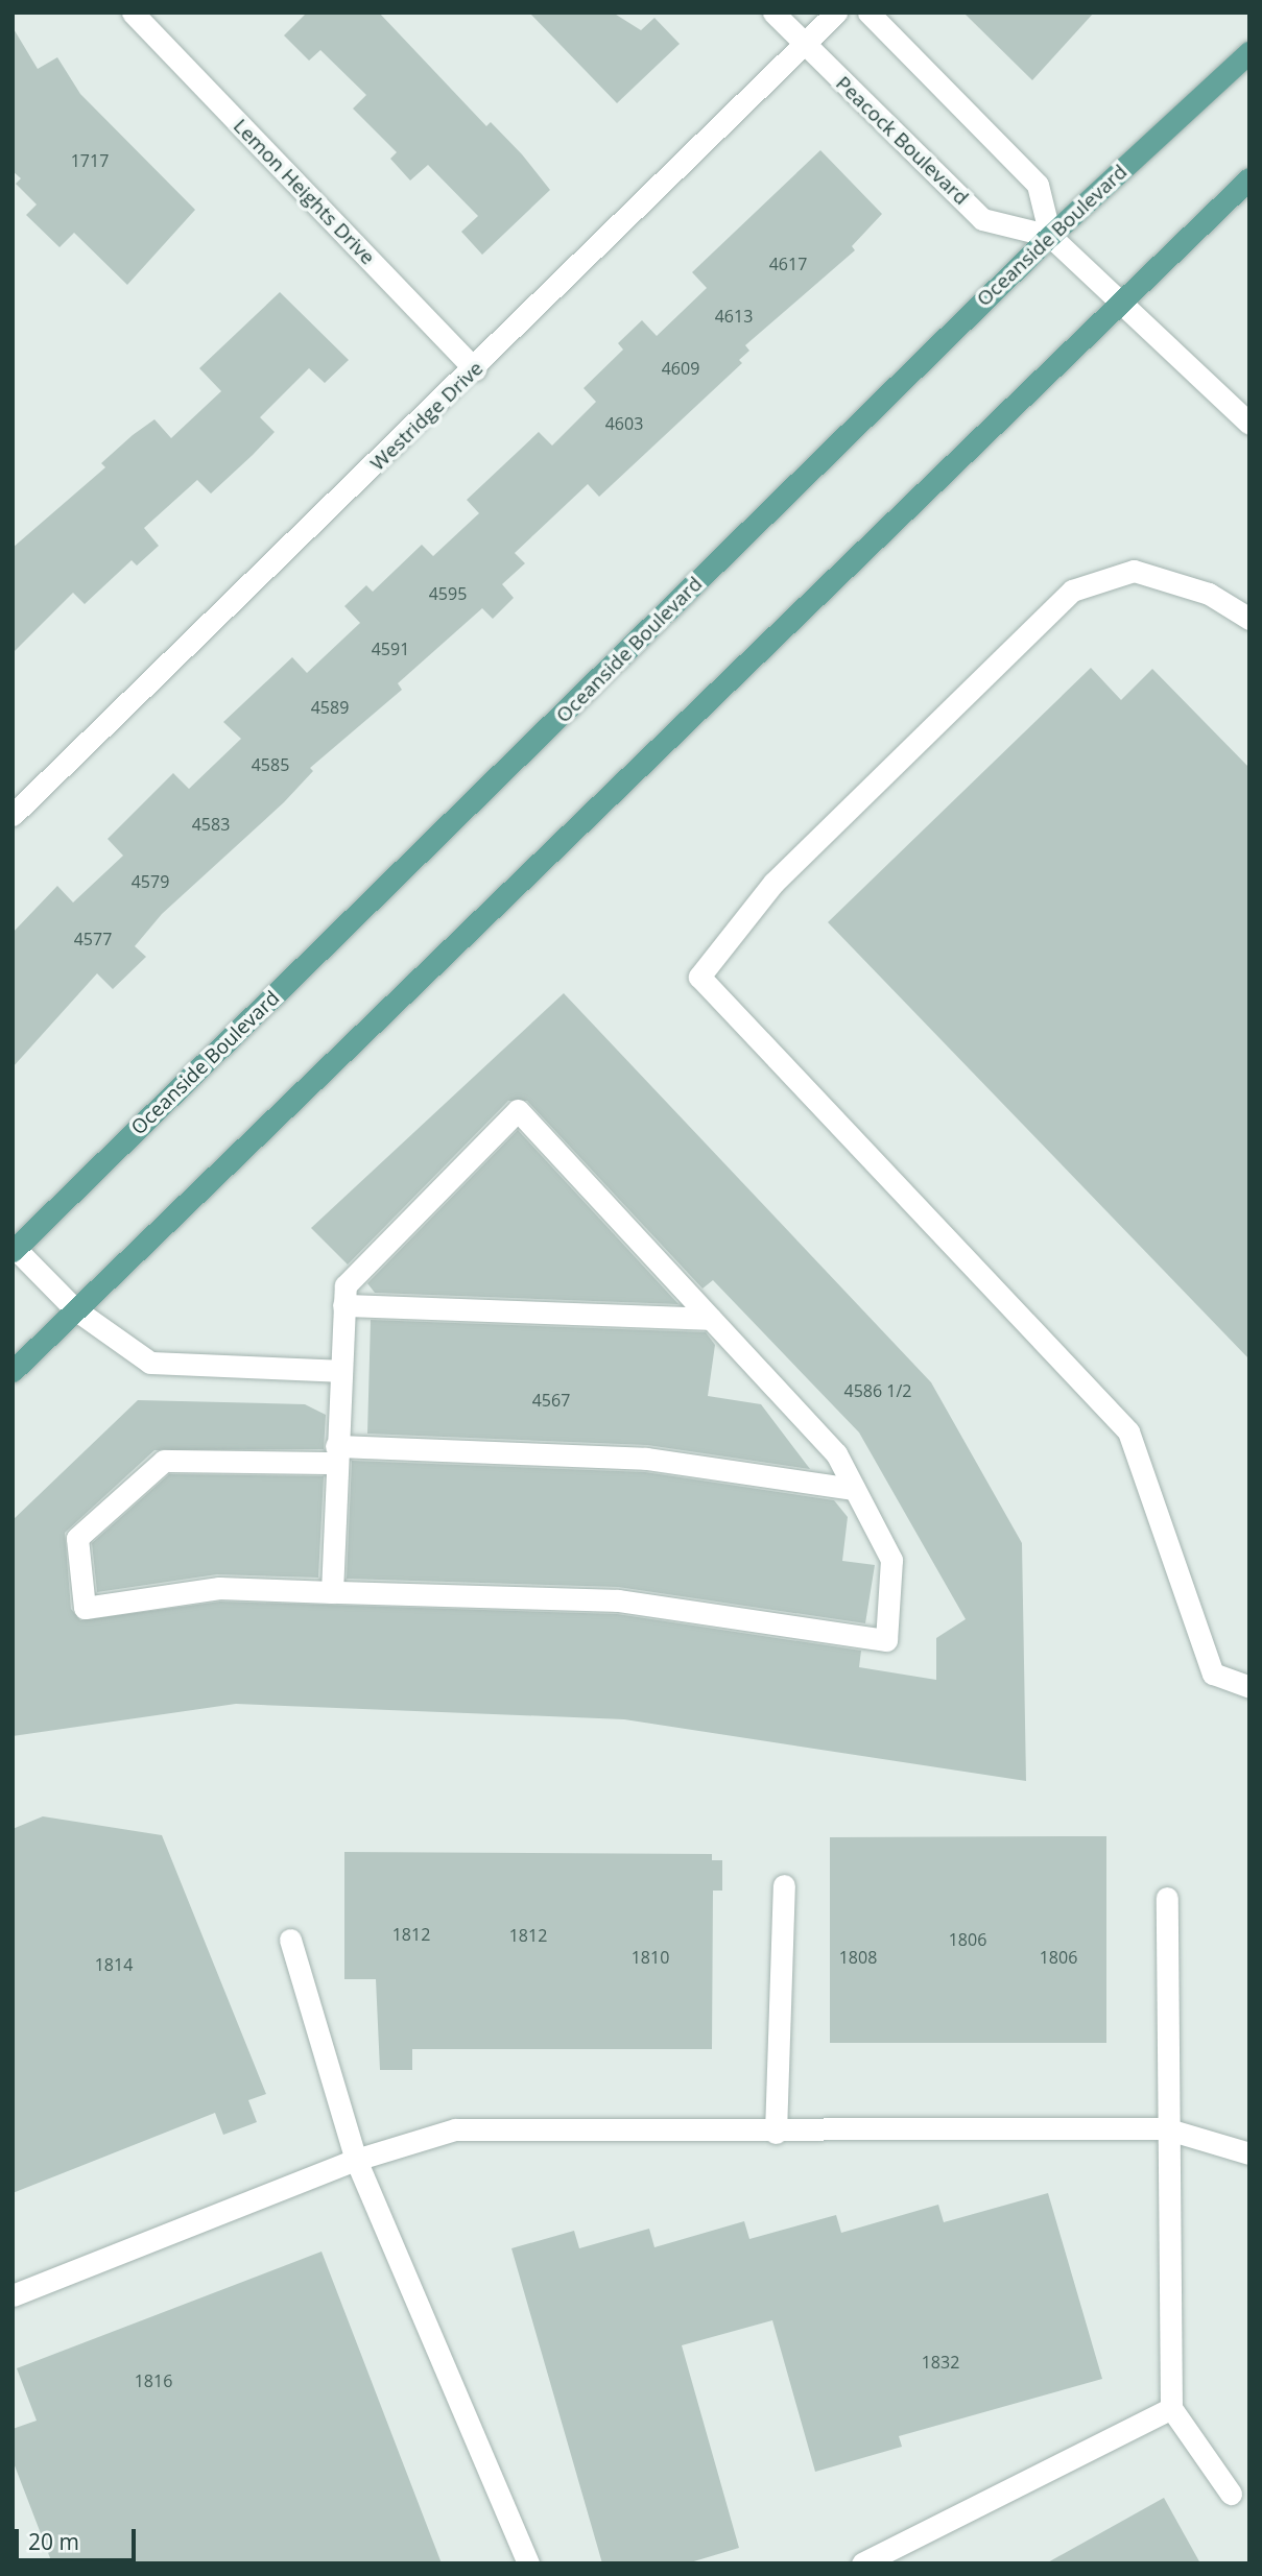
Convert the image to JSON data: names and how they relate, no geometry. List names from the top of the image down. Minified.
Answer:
{"streets":{"main road":["Oceanside Boulevard"],"street":["Peacock Boulevard","Lemon Heights Drive","Westridge Drive"]},"crossings":[["Peacock Boulevard","Oceanside Boulevard"],["Peacock Boulevard","Westridge Drive"],["Lemon Heights Drive","Westridge Drive"]],"house_numbers":["1717","4617","4613","4609","4603","4595","4591","4589","4585","4583","4579","4577","4586 1/2","4567","1812","1812","1806","1810","1808","1806","1814","1832","1816"],"scale_bar":"20 m"}
